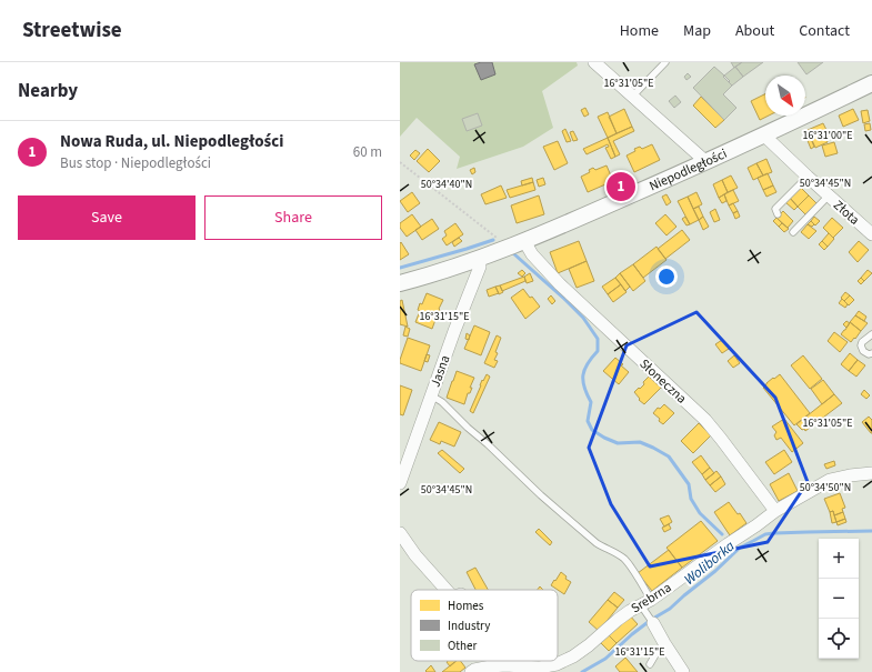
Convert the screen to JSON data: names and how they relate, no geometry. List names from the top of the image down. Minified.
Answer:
{"streets":{"street":["Niepodległości","Złota","Jasna","Słoneczna","Srebrna"]},"crossings":[["Niepodległości","Złota"],["Niepodległości","Jasna"],["Niepodległości","Słoneczna"],["Słoneczna","Srebrna"]],"water":["Woliborka"],"legend":["Homes","Industry","Other"],"north":"bottom right","page":{"header":"Streetwise","nav":["Home","Map","About","Contact"],"heading":"Nearby","list":[{"mark":"1","name":"Nowa Ruda, ul. Niepodległości","note":"Bus stop · Niepodległości","value":"60 m"}],"pins":"1","buttons":["Save","Share"],"map_buttons":["+","−"]},"coordinates":["16°31'05\"E","16°31'00\"E","50°34'45\"N","50°34'40\"N","16°31'15\"E","50°34'50\"N"]}
